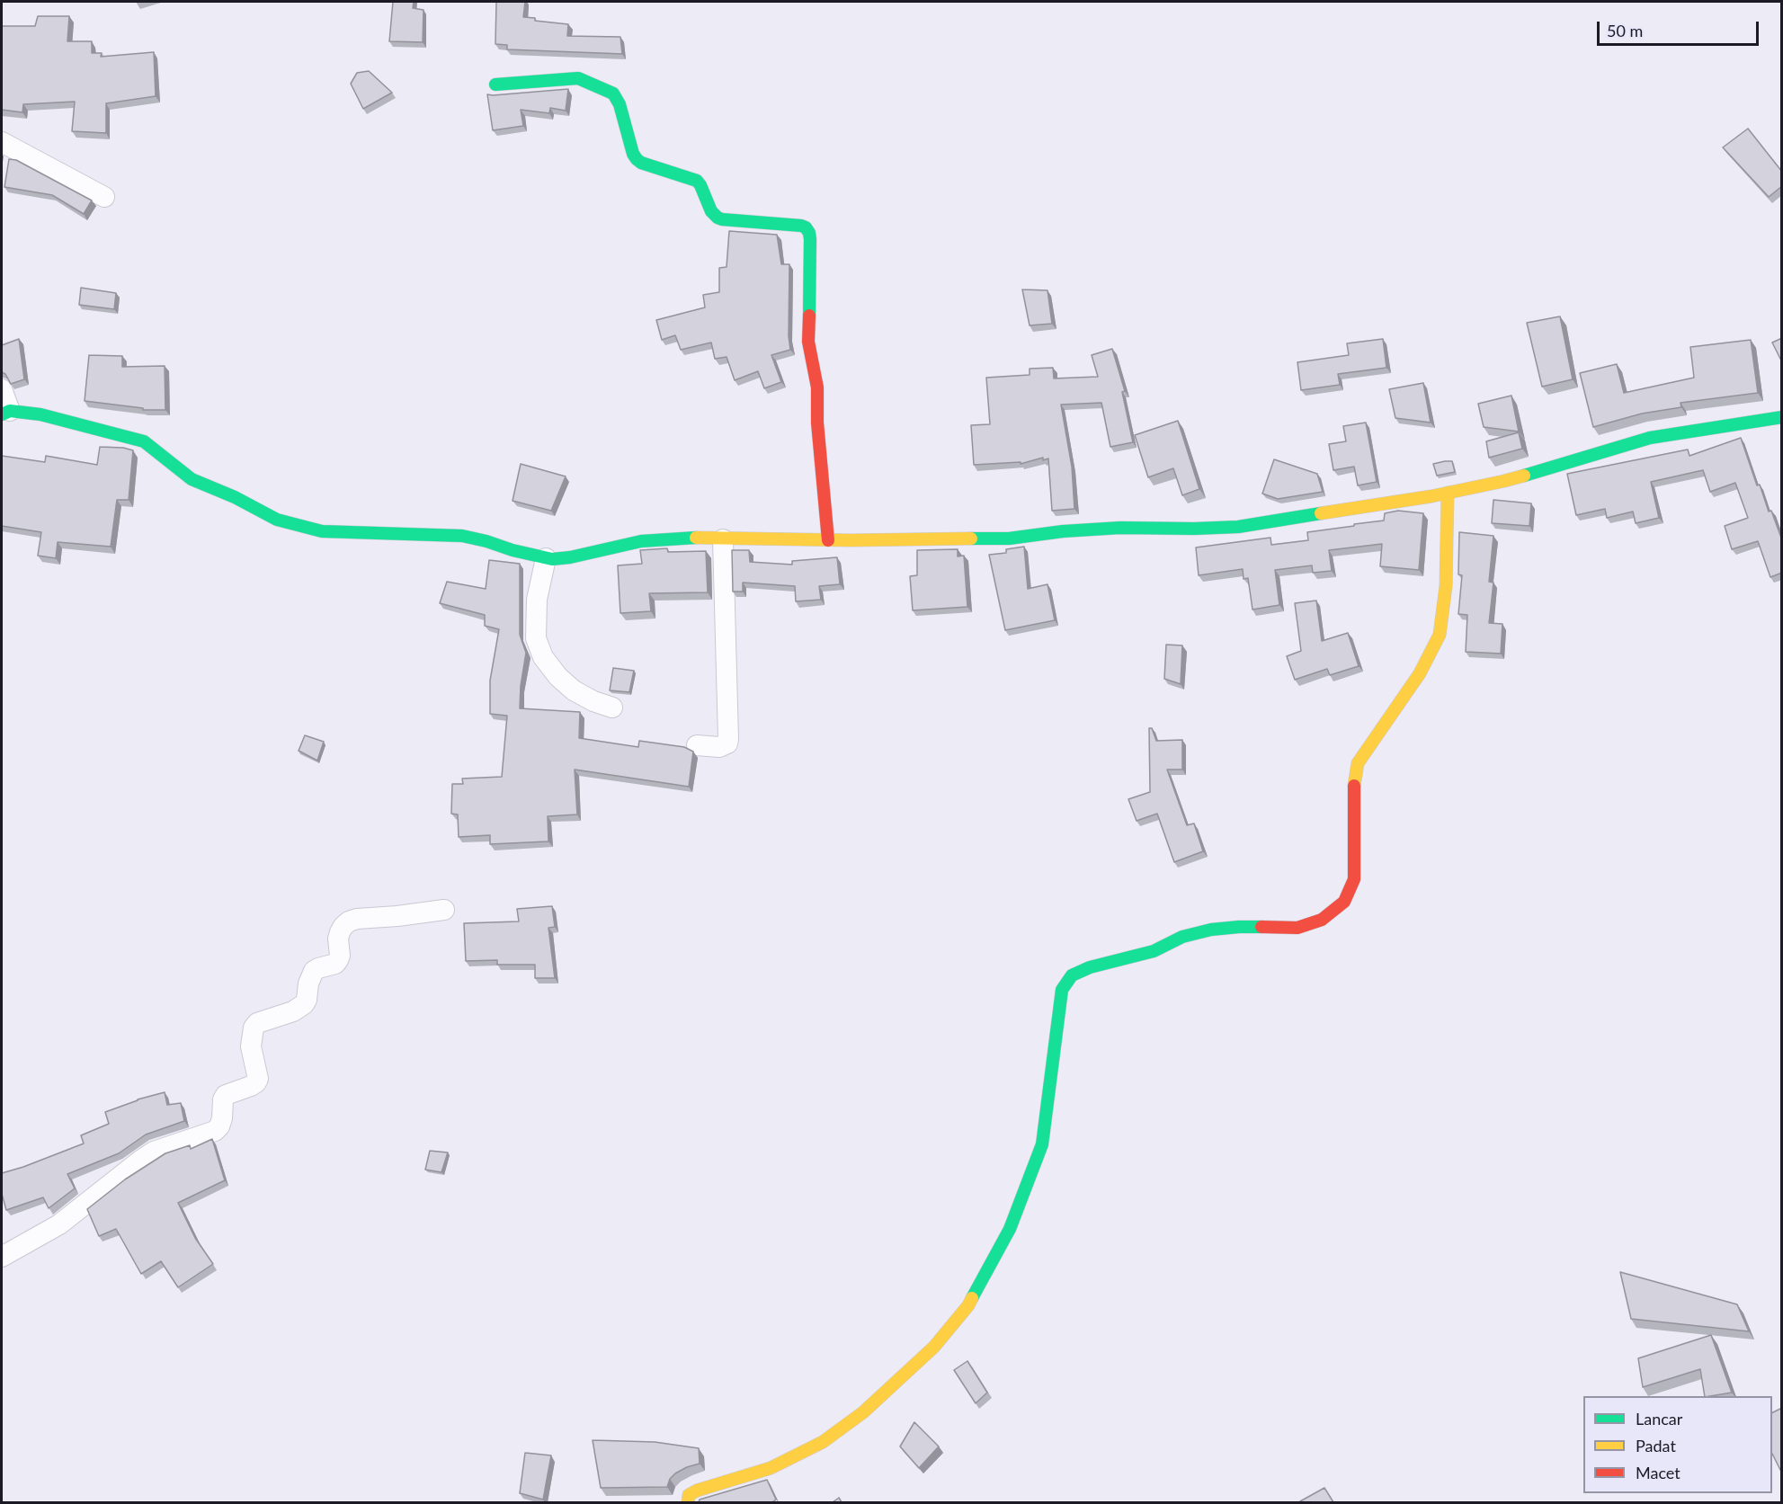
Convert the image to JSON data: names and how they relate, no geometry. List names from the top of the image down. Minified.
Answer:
{"legend":["Lancar","Padat","Macet"],"scale_bar":"50 m"}
